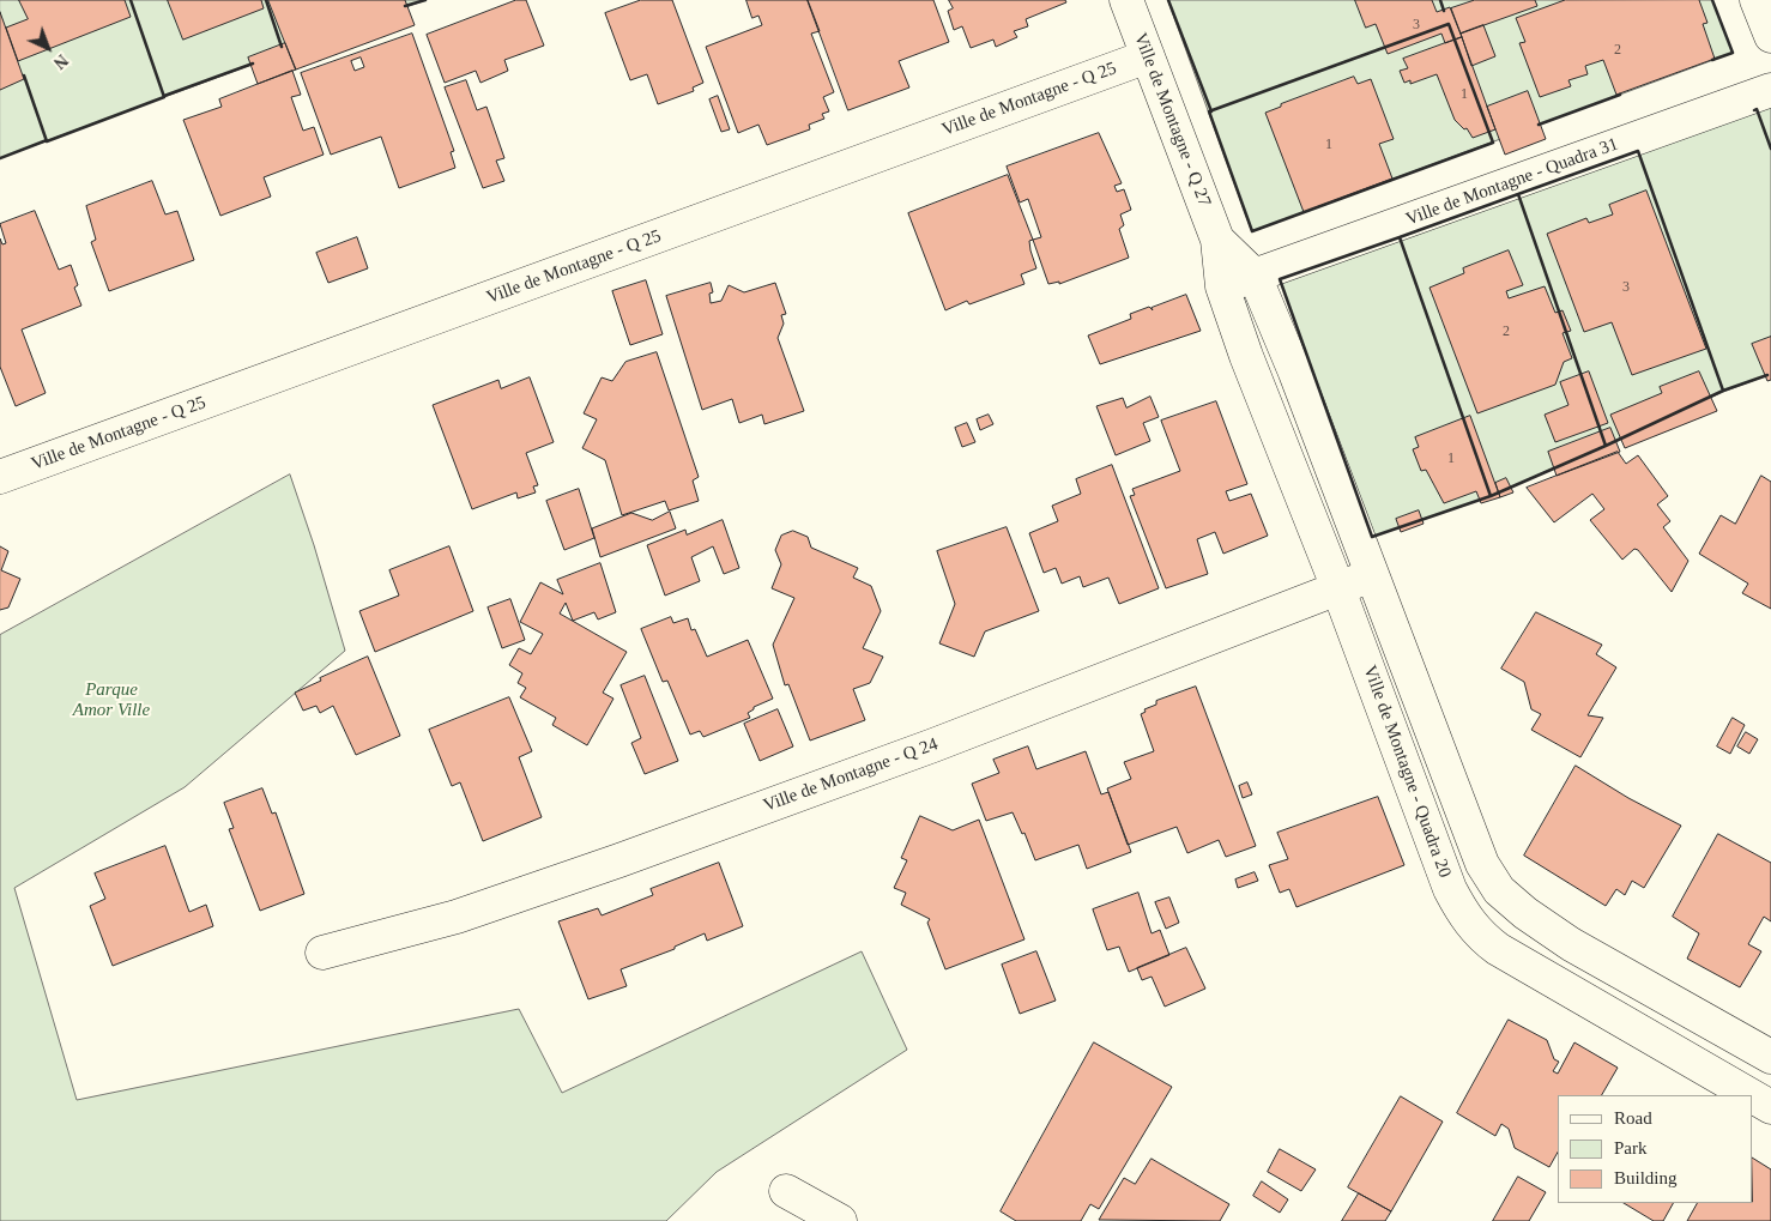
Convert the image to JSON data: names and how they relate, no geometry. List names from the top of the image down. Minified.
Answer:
{"streets":{"street":["Ville de Montagne - Q 25","Ville de Montagne - Q 27","Ville de Montagne - Quadra 31","Ville de Montagne - Quadra 20","Ville de Montagne - Q 24"]},"crossings":[["Ville de Montagne - Q 25","Ville de Montagne - Q 27"],["Ville de Montagne - Q 27","Ville de Montagne - Quadra 31"],["Ville de Montagne - Q 27","Ville de Montagne - Quadra 20"],["Ville de Montagne - Quadra 31","Ville de Montagne - Quadra 20"],["Ville de Montagne - Quadra 20","Ville de Montagne - Q 24"]],"parks":["Parque Amor Ville"],"house_numbers":["3","2","1","1","3","2","1"],"legend":["Road","Park","Building"],"north":"bottom right"}
